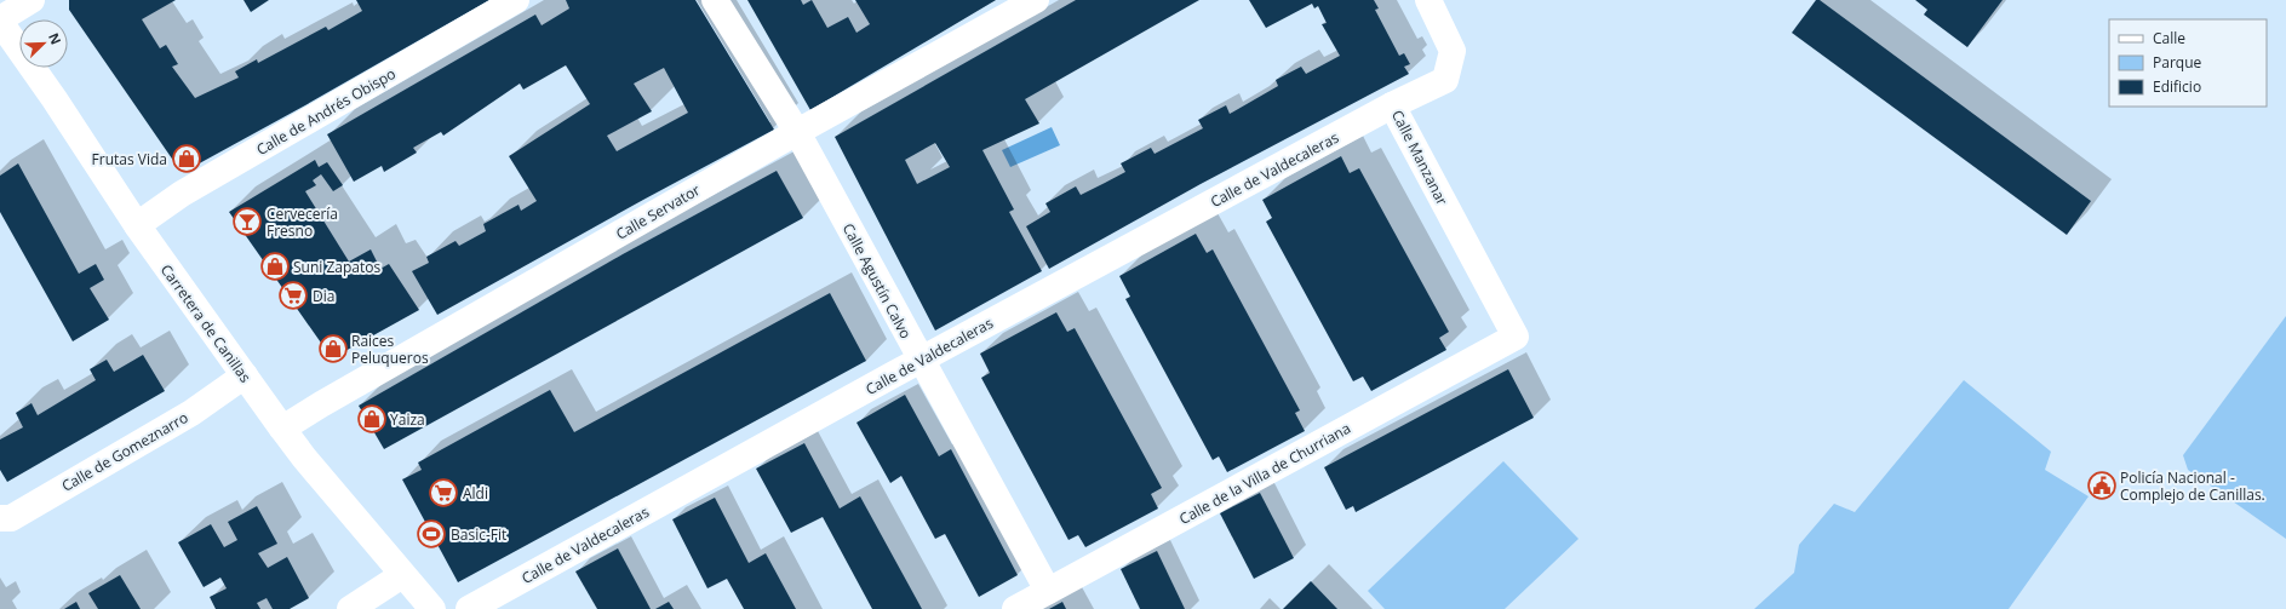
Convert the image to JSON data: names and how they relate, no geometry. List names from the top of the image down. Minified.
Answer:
{"streets":{"street":["Calle de Andrés Obispo","Calle Manzanar","Calle de Valdecaleras","Calle Servator","Calle Agustín Calvo","Carretera de Canillas","Calle de Gomeznarro","Calle de la Villa de Churriana"]},"crossings":[["Calle de Andrés Obispo","Carretera de Canillas"],["Calle Manzanar","Calle de Valdecaleras"],["Calle Manzanar","Calle de la Villa de Churriana"],["Calle de Valdecaleras","Calle Agustín Calvo"],["Calle Servator","Calle Agustín Calvo"],["Calle Servator","Carretera de Canillas"],["Calle Agustín Calvo","Calle de la Villa de Churriana"],["Carretera de Canillas","Calle de Gomeznarro"]],"places":{"shop":["Frutas Vida","Suni Zapatos","Raices Peluqueros","Yaiza"],"bar":["Cervecería Fresno"],"supermarket":["Dia","Aldi"],"public building":["Policía Nacional - Complejo de Canillas."],"sports":["Basic-Fit"]},"legend":["Calle","Parque","Edificio"],"north":"top right"}
